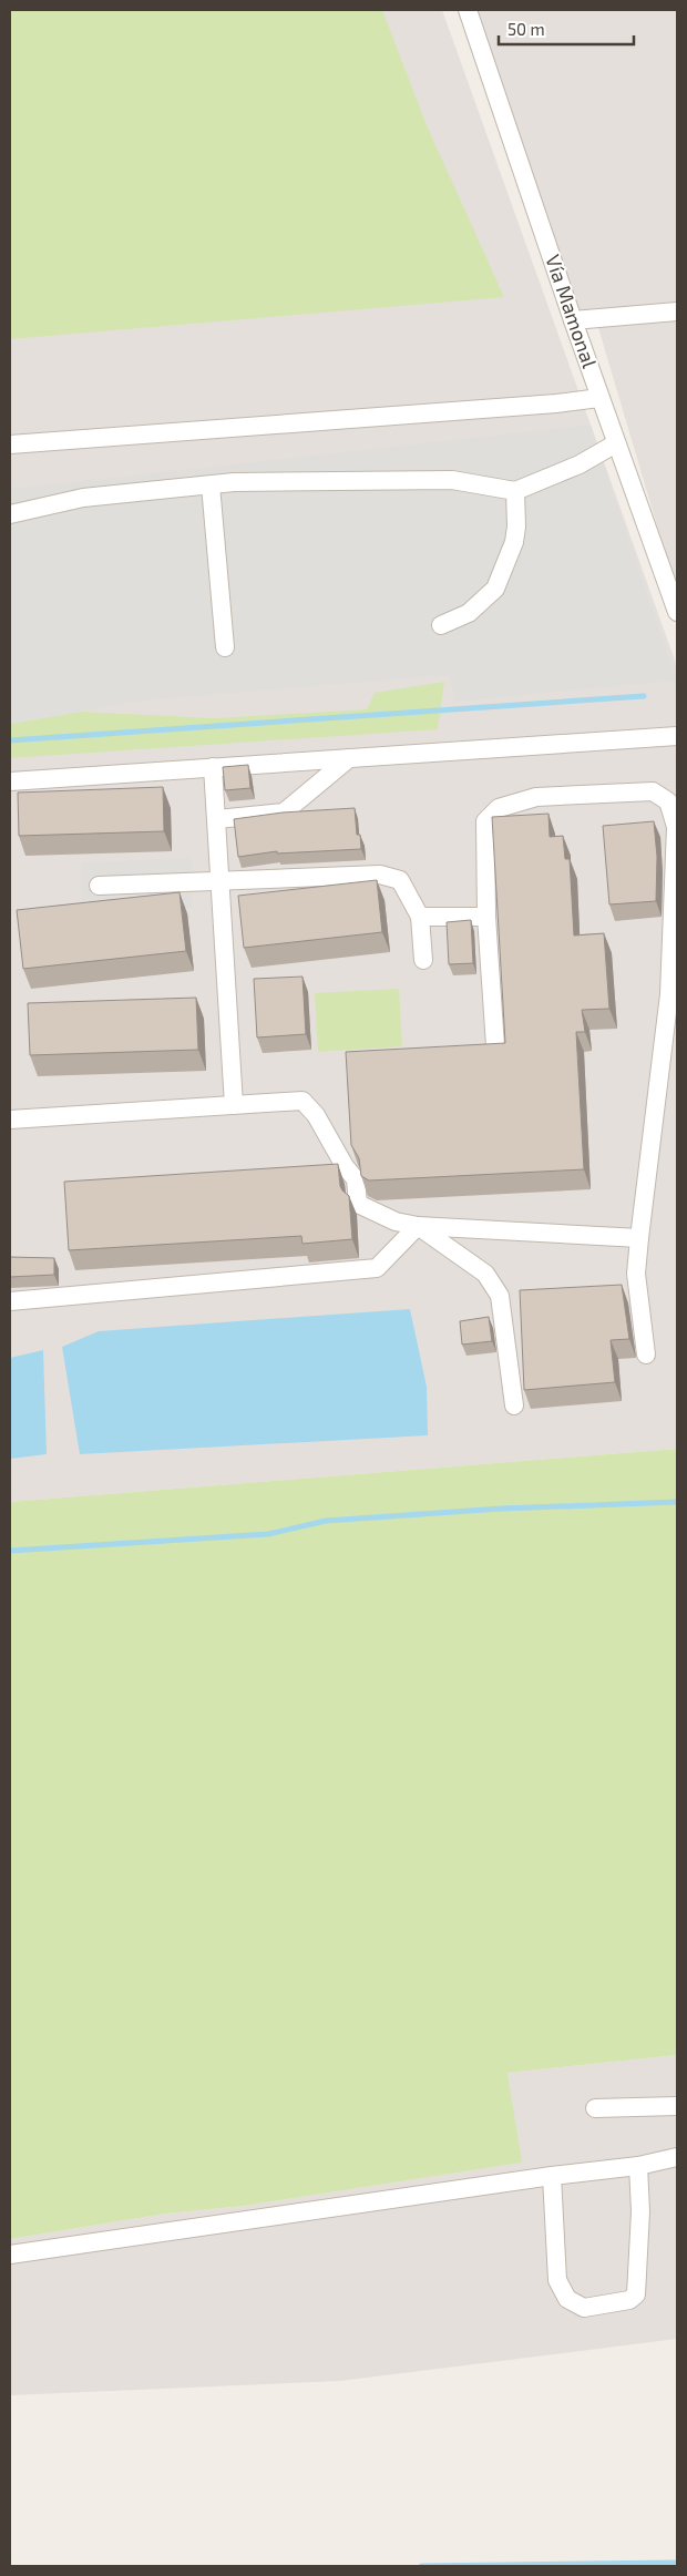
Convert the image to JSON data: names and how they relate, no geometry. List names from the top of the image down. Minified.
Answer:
{"streets":{"street":["Vía Mamonal"]},"scale_bar":"50 m"}
